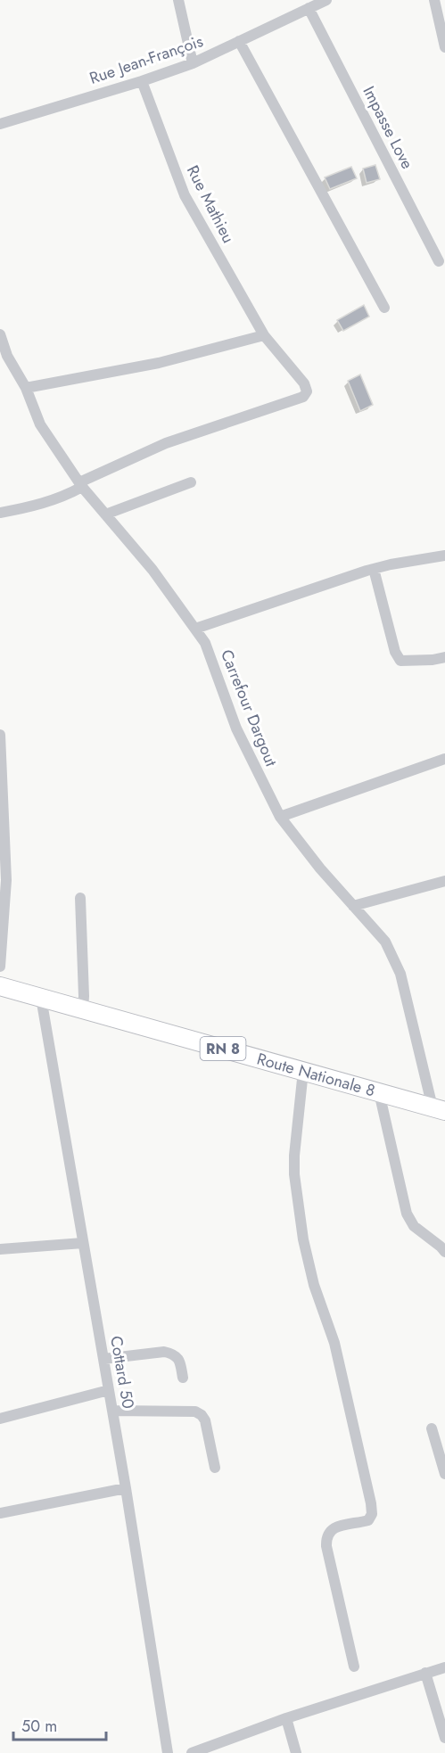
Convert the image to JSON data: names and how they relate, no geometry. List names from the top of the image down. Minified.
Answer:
{"streets":{"main road":["RN 8","Route Nationale 8"],"street":["Rue Jean-François","Impasse Love","Rue Mathieu","Carrefour Dargout","Cottard 50"]},"crossings":[["Rue Jean-François","Impasse Love"],["Rue Jean-François","Rue Mathieu"],["Rue Mathieu","Carrefour Dargout"],["Carrefour Dargout","Route Nationale 8"],["Route Nationale 8","Cottard 50"]],"scale_bar":"50 m"}
